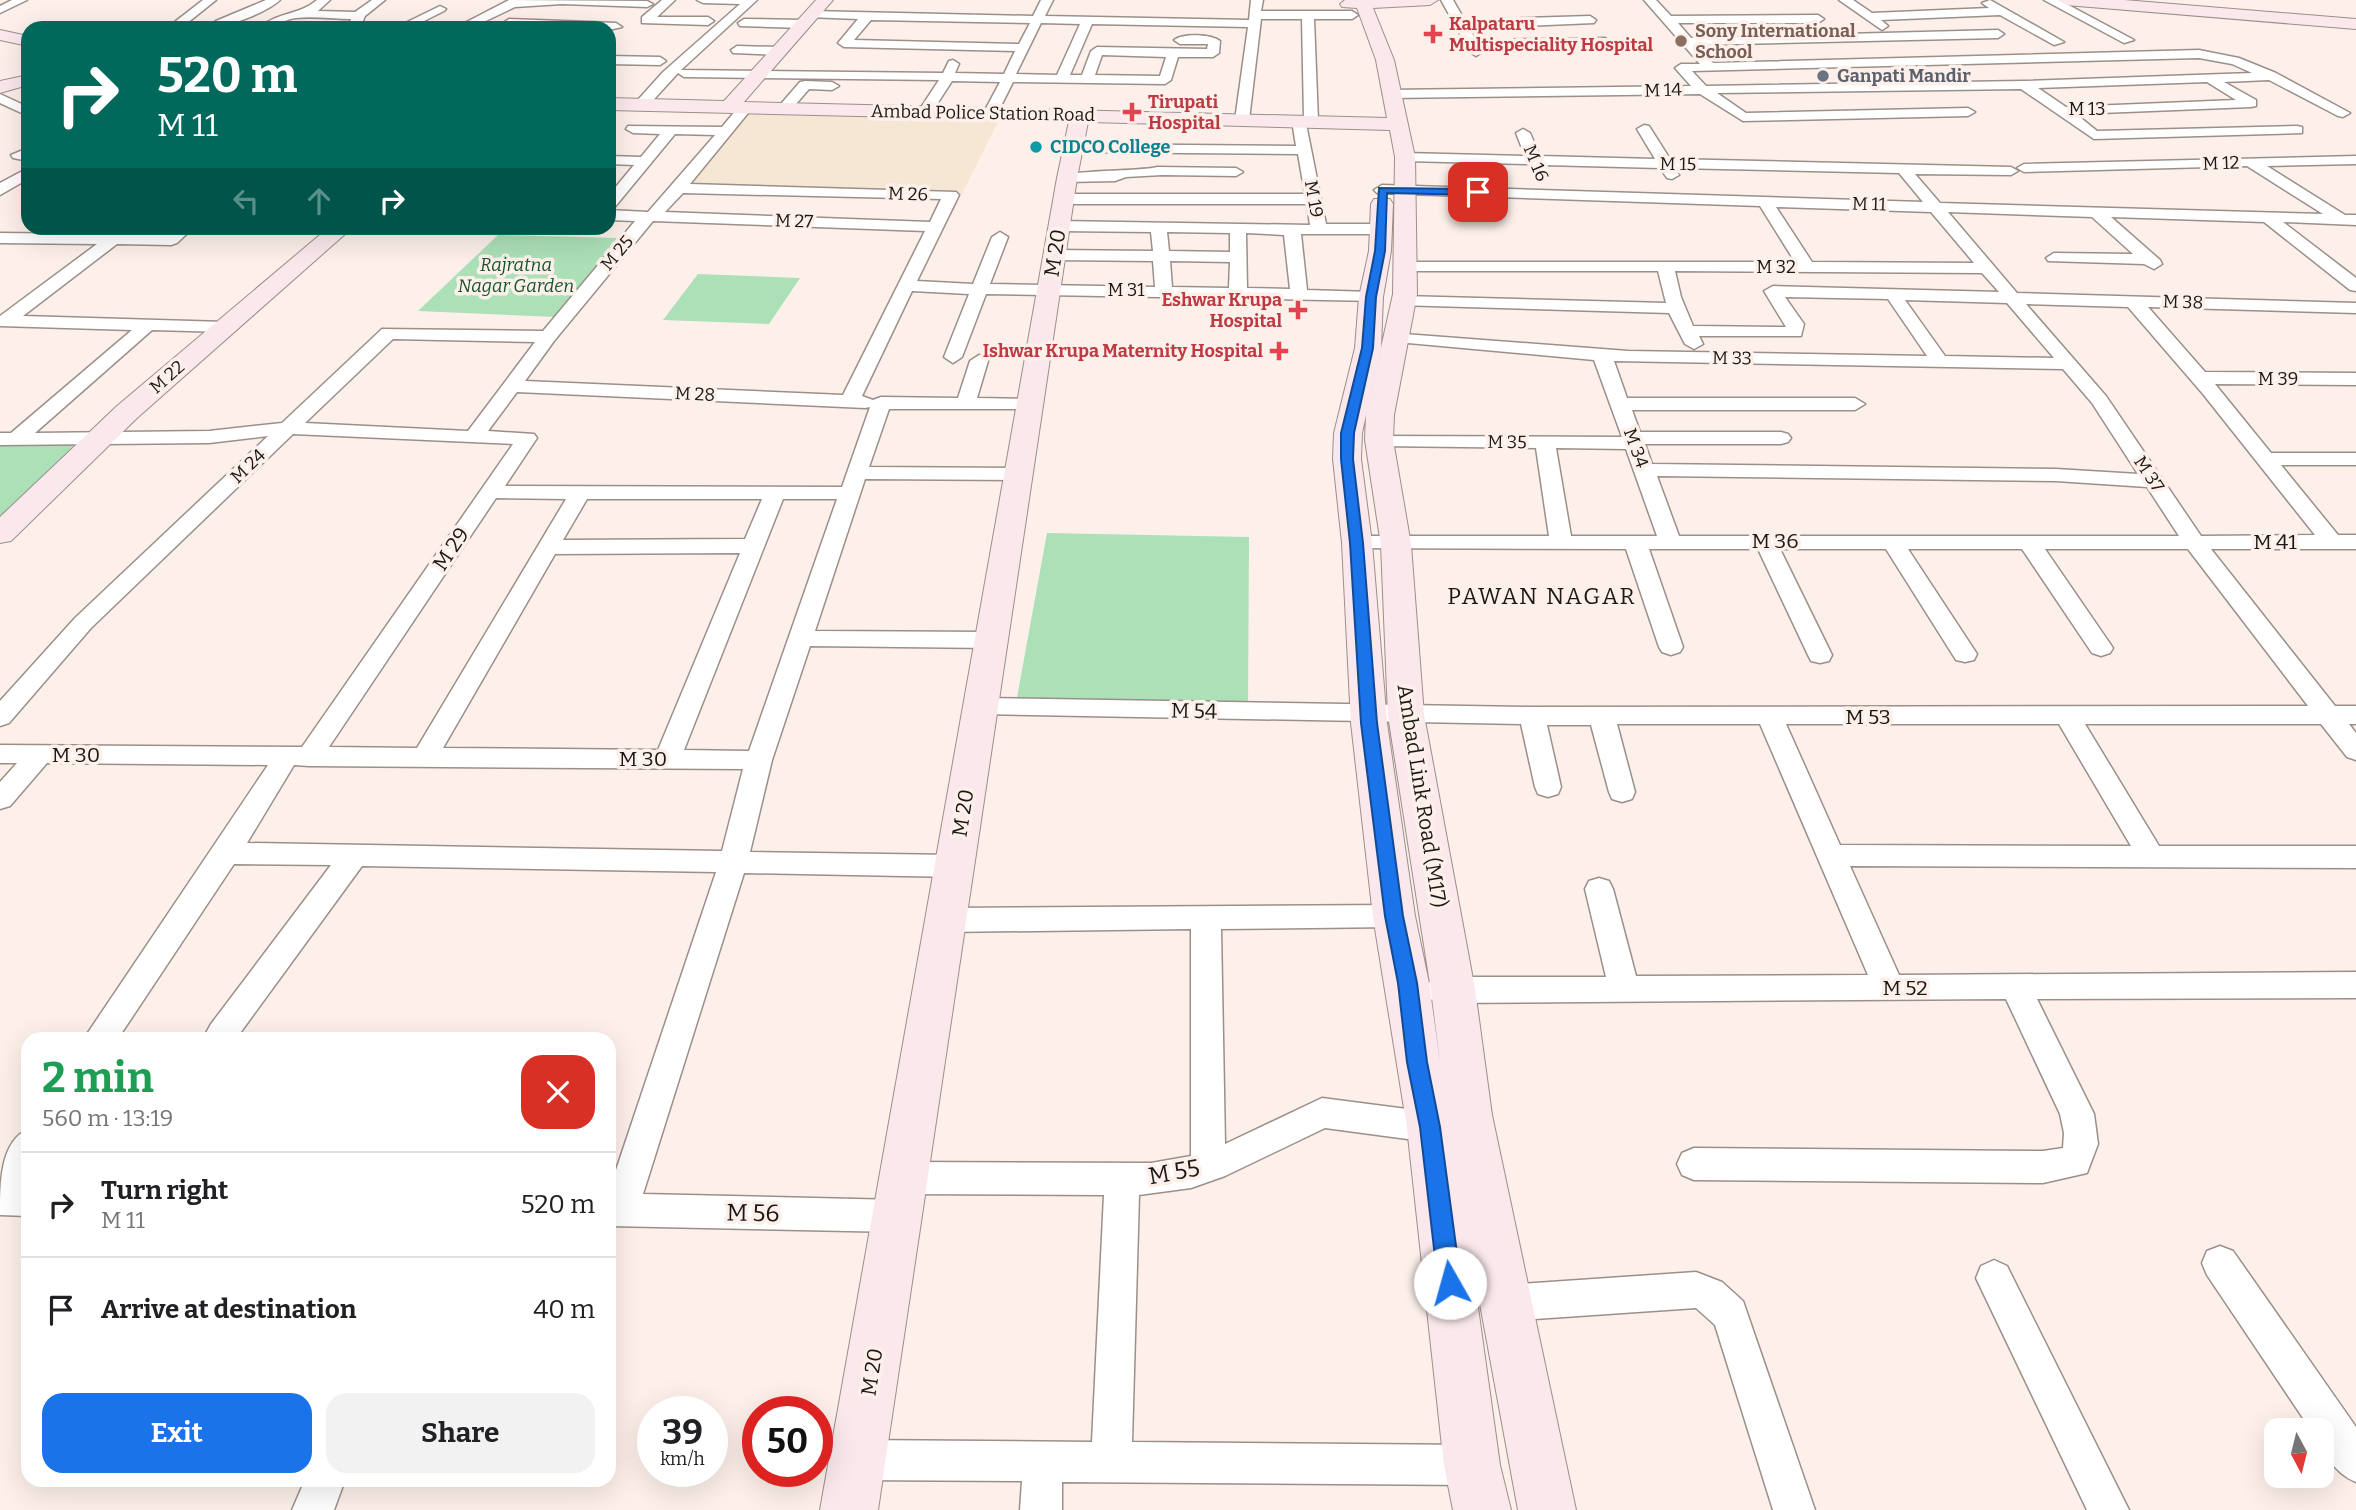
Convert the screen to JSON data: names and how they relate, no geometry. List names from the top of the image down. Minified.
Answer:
{"streets":{"main road":["Ambad Police Station Road","M 20","M 22","Ambad Link Road (M17)"],"street":["M 14","M 13","M 16","M 12","M 15","M 26","M 19","M 11","M 27","M 25","M 32","M 31","M 38","M 33","M 39","M 28","M 35","M 34","M 24","M 37","M 36","M 41","M 29","M 54","M 53","M 30","M 52","M 55","M 56"]},"crossings":[["M 14","M 13"],["M 14","Ambad Police Station Road"],["M 14","M 15"],["M 14","M 11"],["M 14","Ambad Link Road (M17)"],["Ambad Police Station Road","M 15"],["Ambad Police Station Road","M 19"],["Ambad Police Station Road","M 11"],["Ambad Police Station Road","M 20"],["Ambad Police Station Road","M 31"],["Ambad Police Station Road","Ambad Link Road (M17)"],["M 16","M 15"],["M 16","M 11"],["M 12","M 15"],["M 12","M 11"],["M 15","M 11"],["M 15","Ambad Link Road (M17)"],["M 26","M 27"],["M 26","M 28"],["M 19","M 31"],["M 11","M 37"],["M 11","Ambad Link Road (M17)"],["M 27","M 25"],["M 25","M 28"],["M 25","M 24"],["M 20","M 31"],["M 20","M 54"],["M 20","M 55"],["M 20","M 56"],["M 32","M 31"],["M 32","M 37"],["M 32","Ambad Link Road (M17)"],["M 31","Ambad Link Road (M17)"],["M 38","M 37"],["M 33","M 34"],["M 33","M 37"],["M 33","Ambad Link Road (M17)"],["M 35","M 34"],["M 35","Ambad Link Road (M17)"],["M 34","M 36"],["M 37","M 36"],["M 37","M 41"],["M 37","M 53"],["M 36","M 41"],["M 36","Ambad Link Road (M17)"],["M 29","M 30"],["M 54","M 53"],["M 54","Ambad Link Road (M17)"],["M 53","Ambad Link Road (M17)"],["Ambad Link Road (M17)","M 52"],["Ambad Link Road (M17)","M 55"]],"districts":["PAWAN NAGAR"],"parks":["Rajratna Nagar Garden"],"places":{"health":["Kalpataru Multispeciality Hospital","Tirupati Hospital","Eshwar Krupa Hospital","Ishwar Krupa Maternity Hospital"],"other":["Sony International School","Ganpati Mandir","CIDCO College"]},"north":"bottom","page":{"turn":["520 m","M 11"],"heading":["2 min","560 m · 13:19"],"list":[{"name":"Turn right","note":"M 11","value":"520 m"},{"name":"Arrive at destination","value":"40 m"}],"buttons":["Exit","Share"],"speed":"39 km/h","limit":"50"}}
